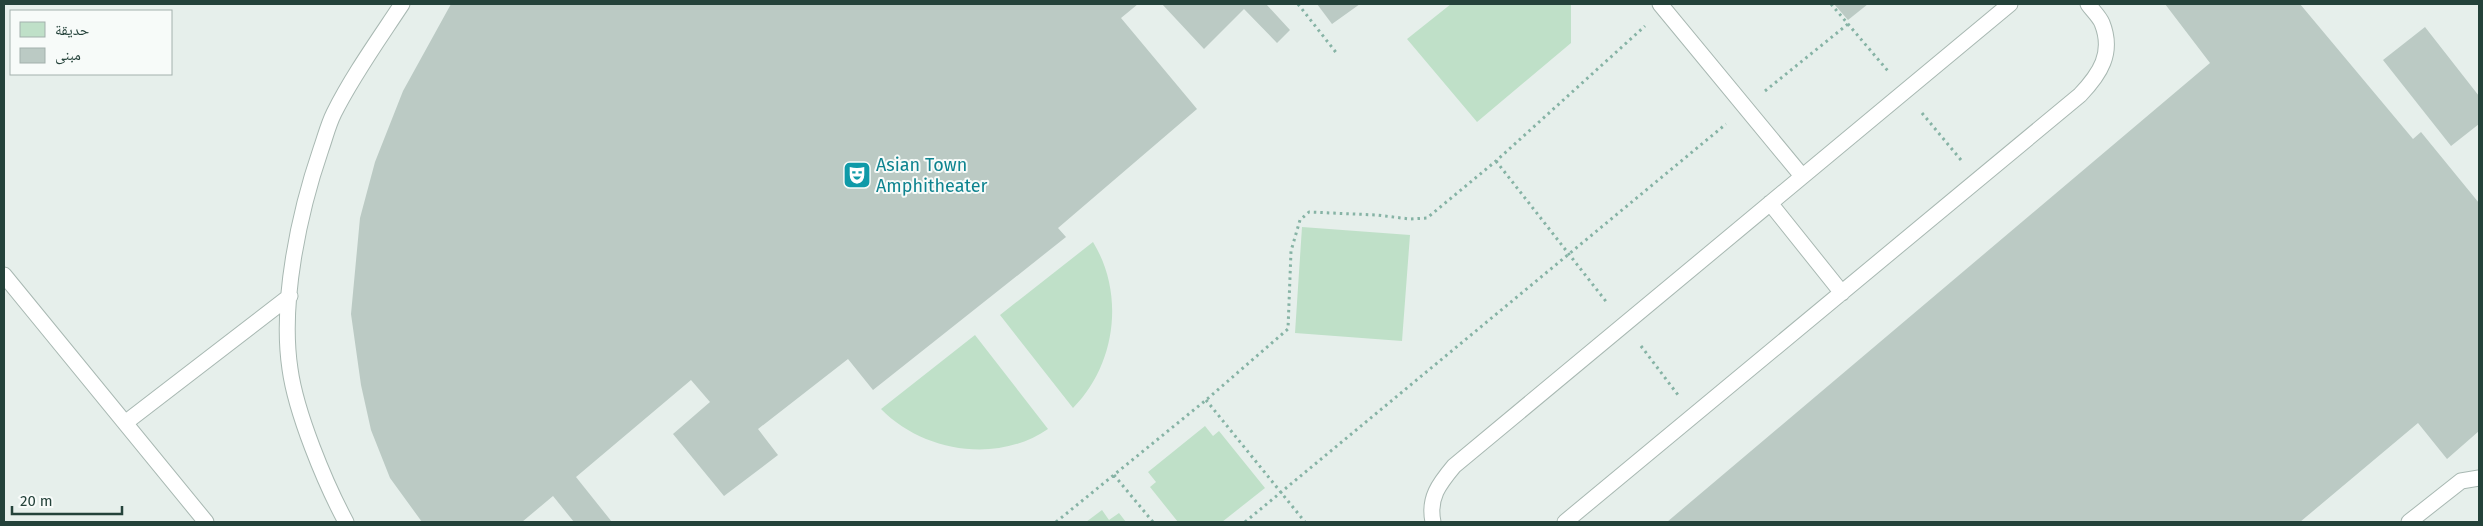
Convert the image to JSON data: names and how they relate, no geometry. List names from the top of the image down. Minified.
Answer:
{"places":{"theatre":["Asian Town Amphitheater"]},"legend":["حديقة","مبنى"],"scale_bar":"20 m"}
